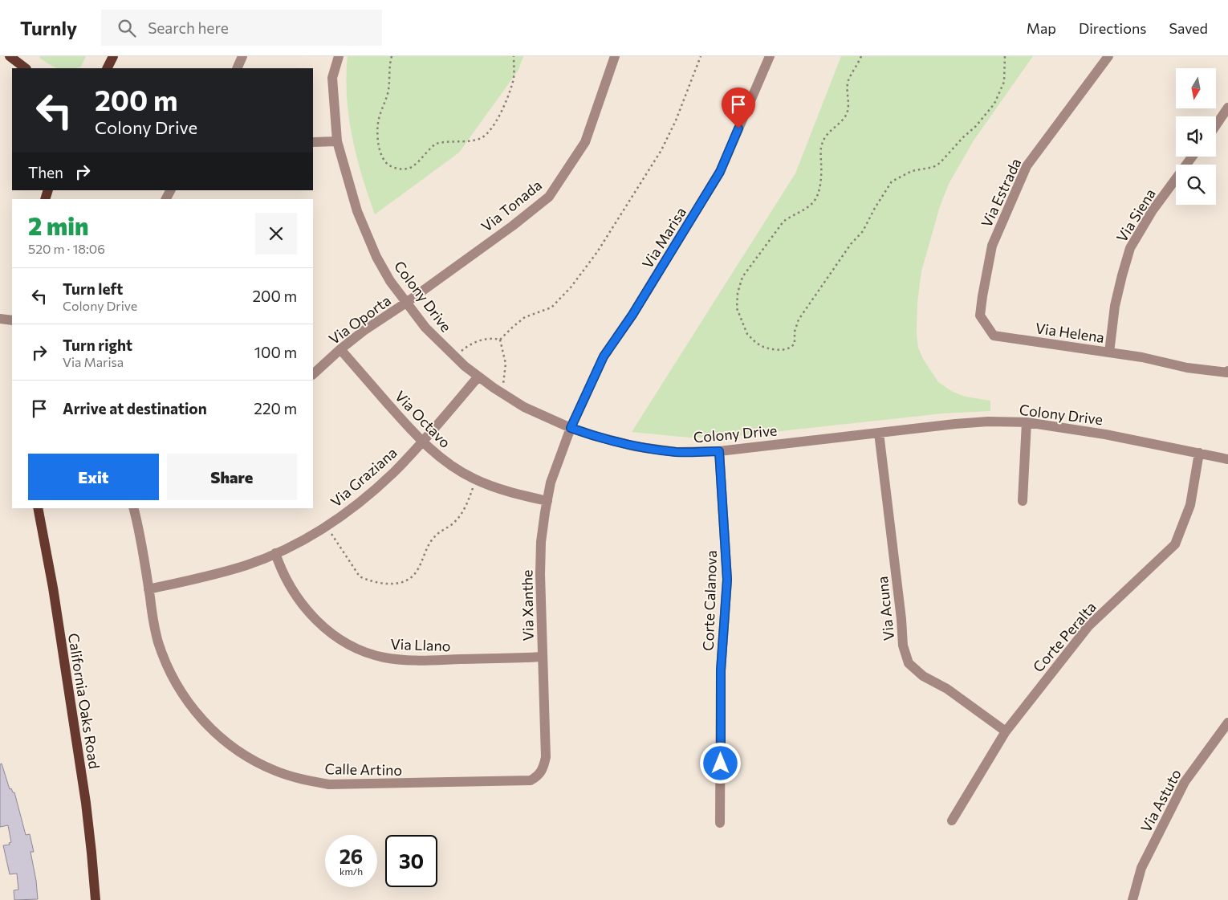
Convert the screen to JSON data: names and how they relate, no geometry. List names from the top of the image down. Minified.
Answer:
{"streets":{"main road":["California Oaks Road"],"street":["Via Estrada","Via Tonada","Via Siena","Via Marisa","Colony Drive","Via Oporta","Via Helena","Via Octavo","Via Graziana","Corte Calanova","Via Xanthe","Via Acuna","Corte Peralta","Via Llano","Calle Artino","Via Astuto"]},"crossings":[["Via Estrada","Via Helena"],["Via Tonada","Colony Drive"],["Via Tonada","Via Oporta"],["Via Siena","Via Helena"],["Via Marisa","Colony Drive"],["Via Marisa","Via Xanthe"],["Colony Drive","Via Oporta"],["Colony Drive","Via Graziana"],["Colony Drive","Corte Calanova"],["Colony Drive","Via Xanthe"],["Colony Drive","Via Acuna"],["Colony Drive","Corte Peralta"],["Via Oporta","Via Octavo"],["Via Octavo","Via Graziana"],["Via Octavo","Via Xanthe"],["Via Graziana","Via Llano"],["Via Graziana","Calle Artino"],["Via Xanthe","Via Llano"],["Via Xanthe","Calle Artino"],["Via Acuna","Corte Peralta"]],"north":"bottom","page":{"header":"Turnly","search":"Search here","nav":["Map","Directions","Saved"],"turn":["200 m","Colony Drive"],"then":"Then","heading":["2 min","520 m · 18:06"],"list":[{"name":"Turn left","note":"Colony Drive","value":"200 m"},{"name":"Turn right","note":"Via Marisa","value":"100 m"},{"name":"Arrive at destination","value":"220 m"}],"buttons":["Exit","Share"],"speed":"26 km/h","limit":"30"}}
